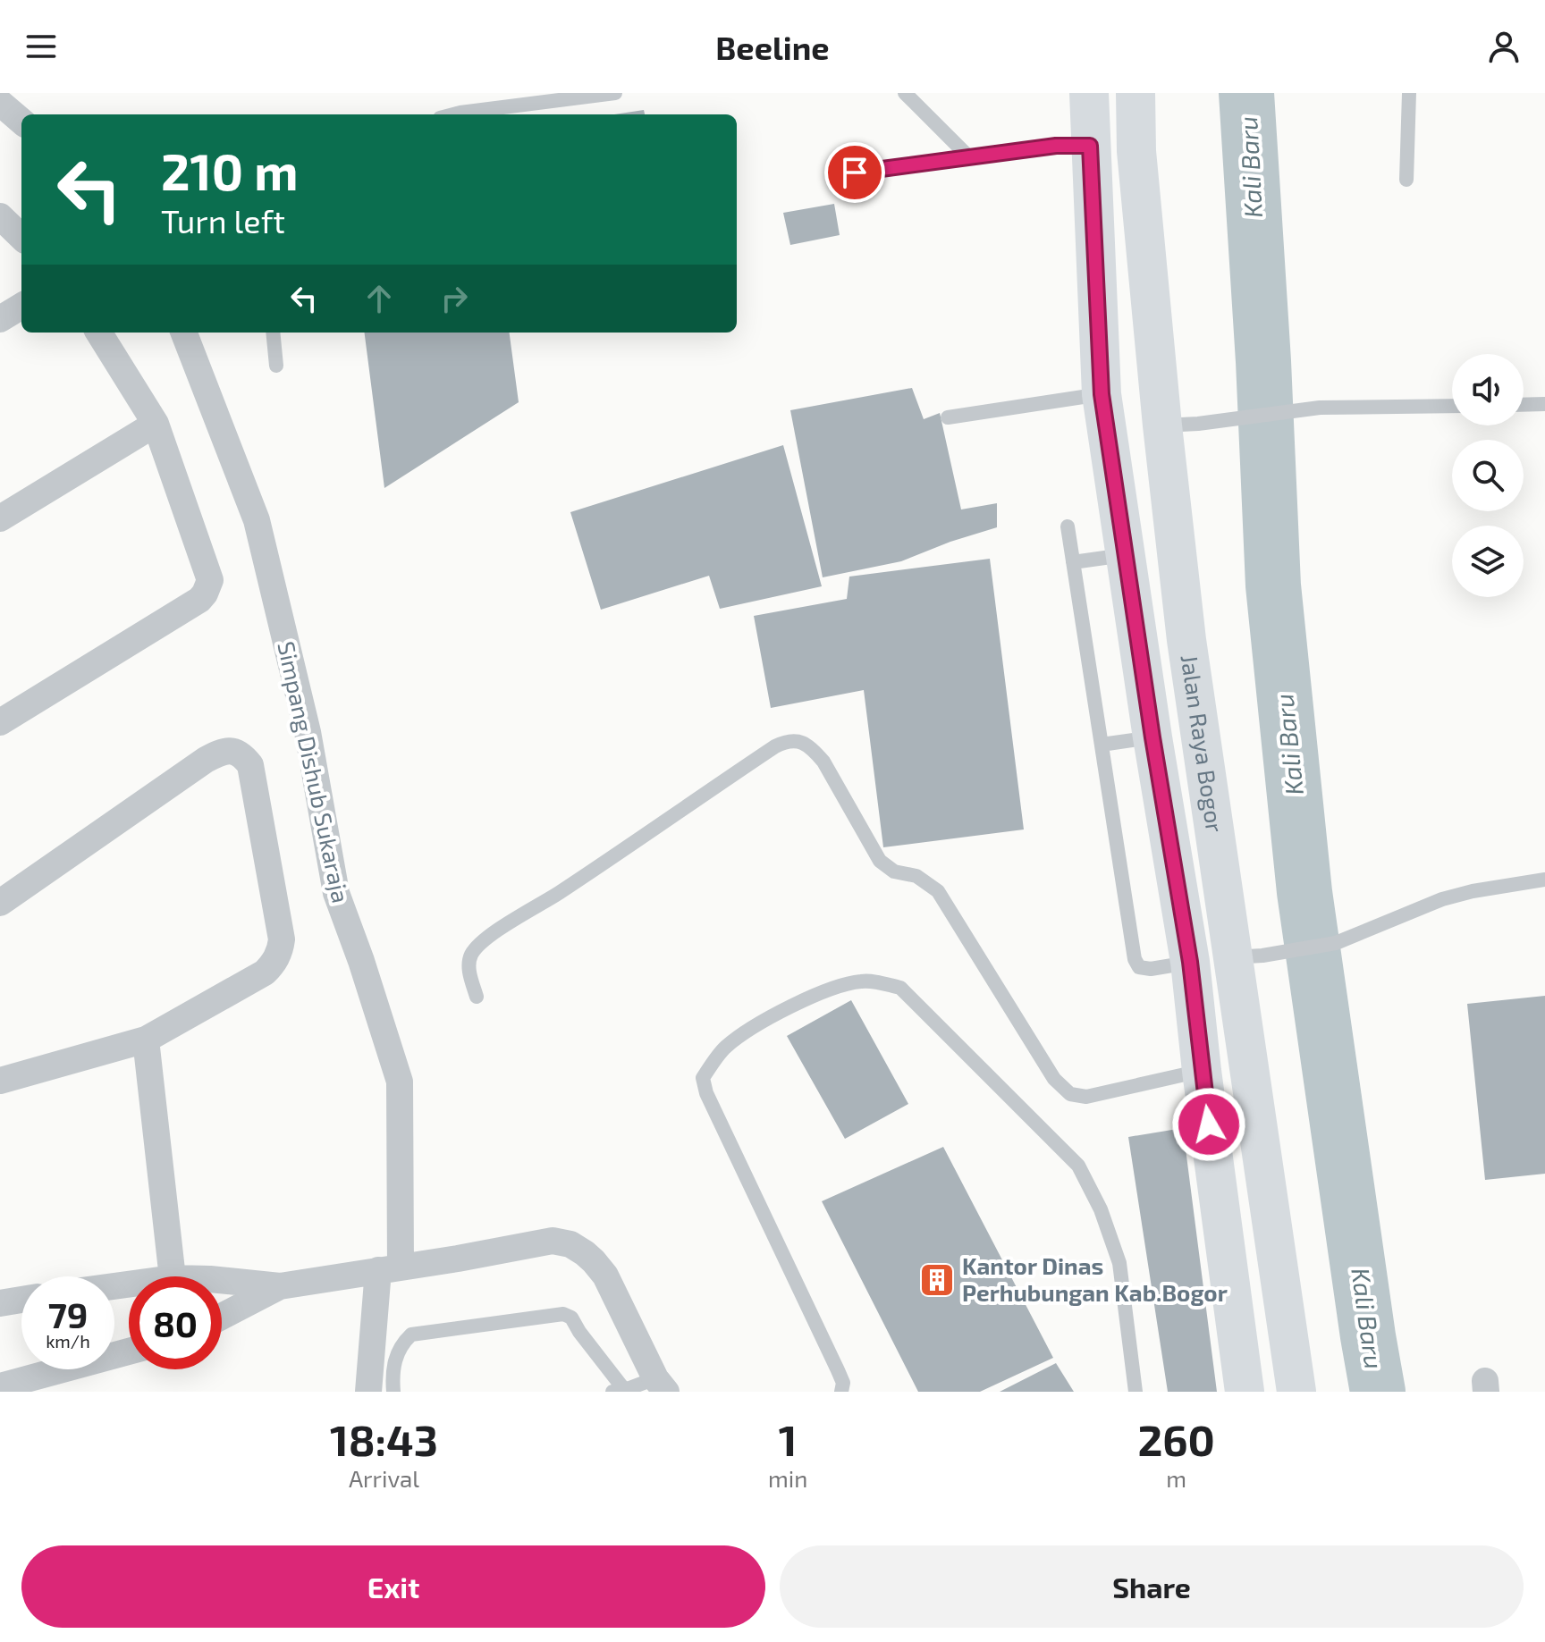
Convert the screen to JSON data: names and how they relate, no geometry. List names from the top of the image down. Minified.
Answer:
{"streets":{"highway":["Jalan Raya Bogor"],"street":["Simpang Dishub Sukaraja"]},"water":["Kali Baru"],"places":{"building":["Kantor Dinas Perhubungan Kab.Bogor"]},"page":{"header":"Beeline","turn":["210 m","Turn left"],"speed":"79 km/h","limit":"80","eta":["18:43","Arrival","1","min","260","m"],"buttons":["Exit","Share"]}}
